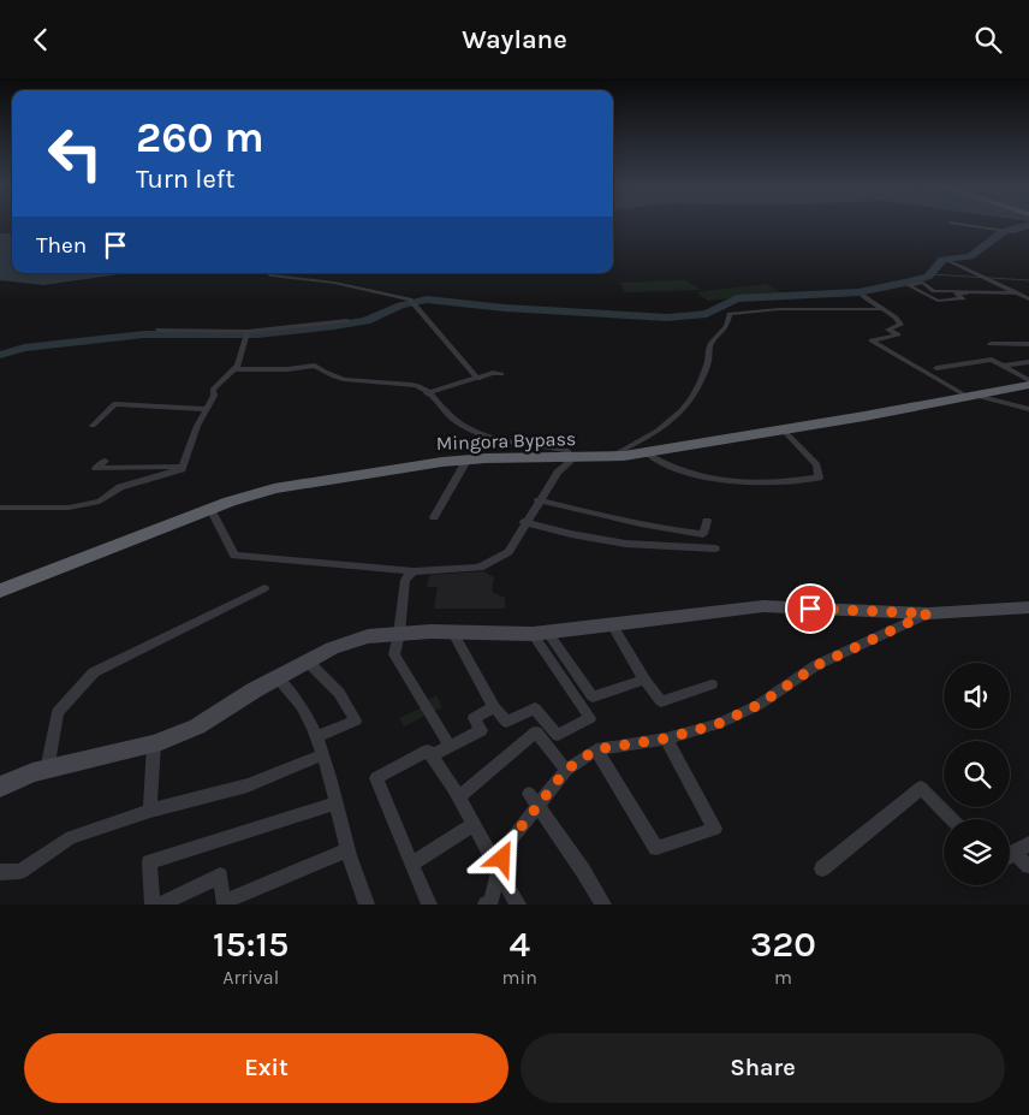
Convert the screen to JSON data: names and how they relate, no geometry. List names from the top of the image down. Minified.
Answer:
{"streets":{"highway":["Mingora Bypass"]},"page":{"header":"Waylane","turn":["260 m","Turn left"],"then":"Then","eta":["15:15","Arrival","4","min","320","m"],"buttons":["Exit","Share"]}}
